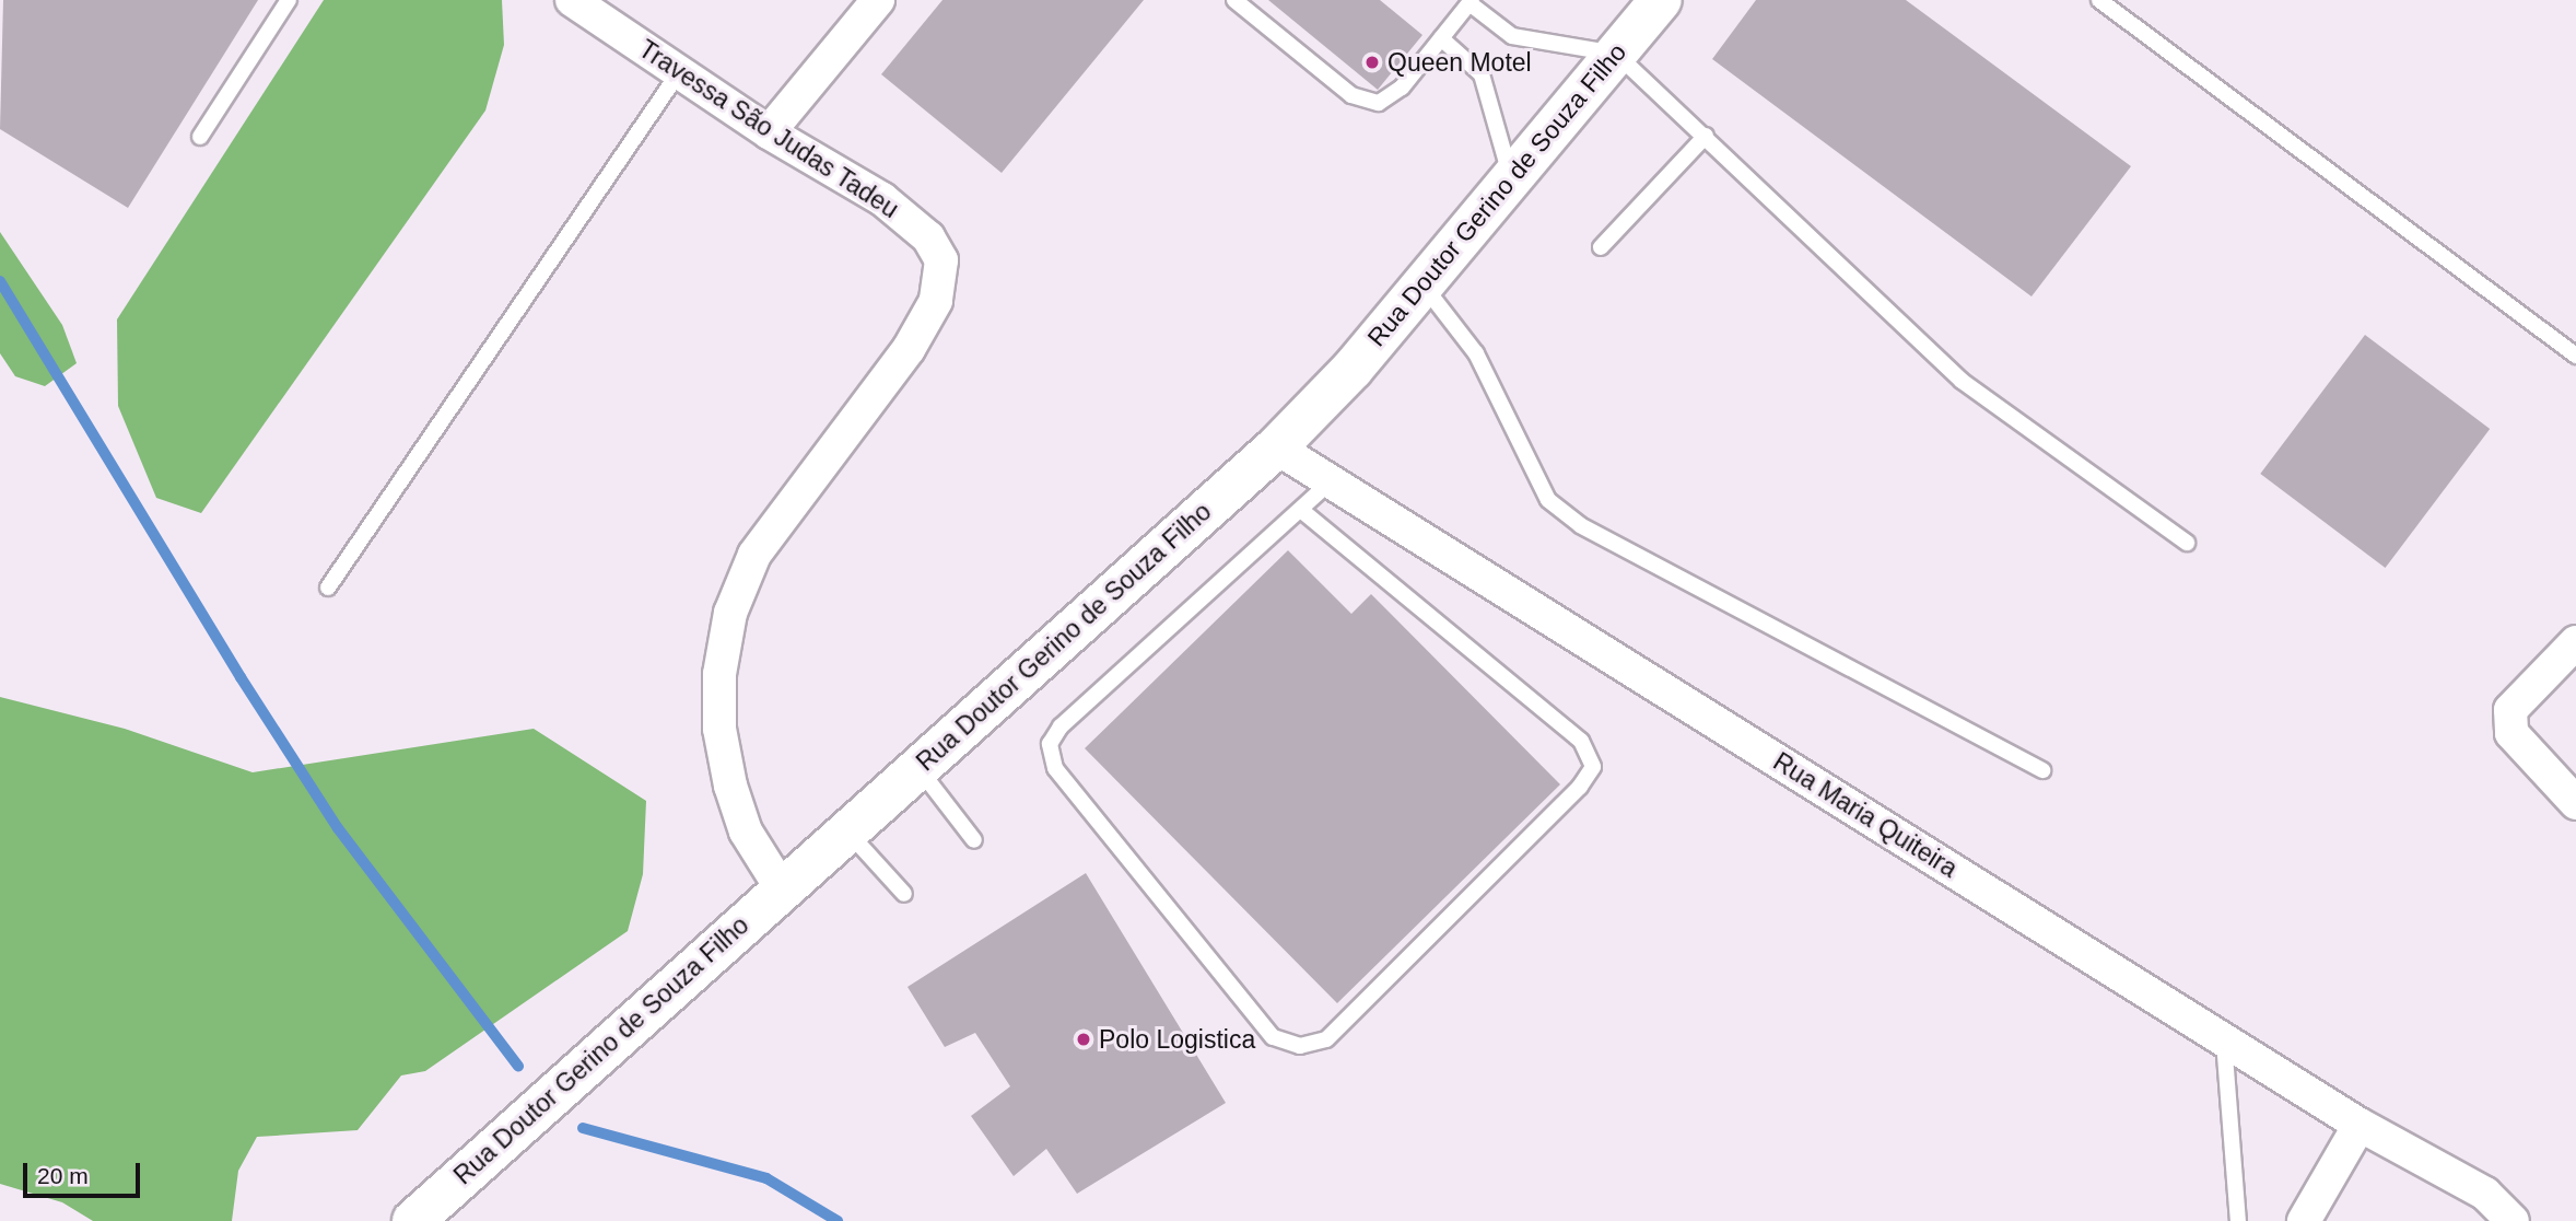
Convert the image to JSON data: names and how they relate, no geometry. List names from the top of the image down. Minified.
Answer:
{"streets":{"main road":["Rua Doutor Gerino de Souza Filho"],"street":["Travessa São Judas Tadeu","Rua Maria Quiteira"]},"crossings":[["Travessa São Judas Tadeu","Rua Doutor Gerino de Souza Filho"],["Rua Doutor Gerino de Souza Filho","Rua Maria Quiteira"]],"places":["Queen Motel","Polo Logistica"],"scale_bar":"20 m"}
